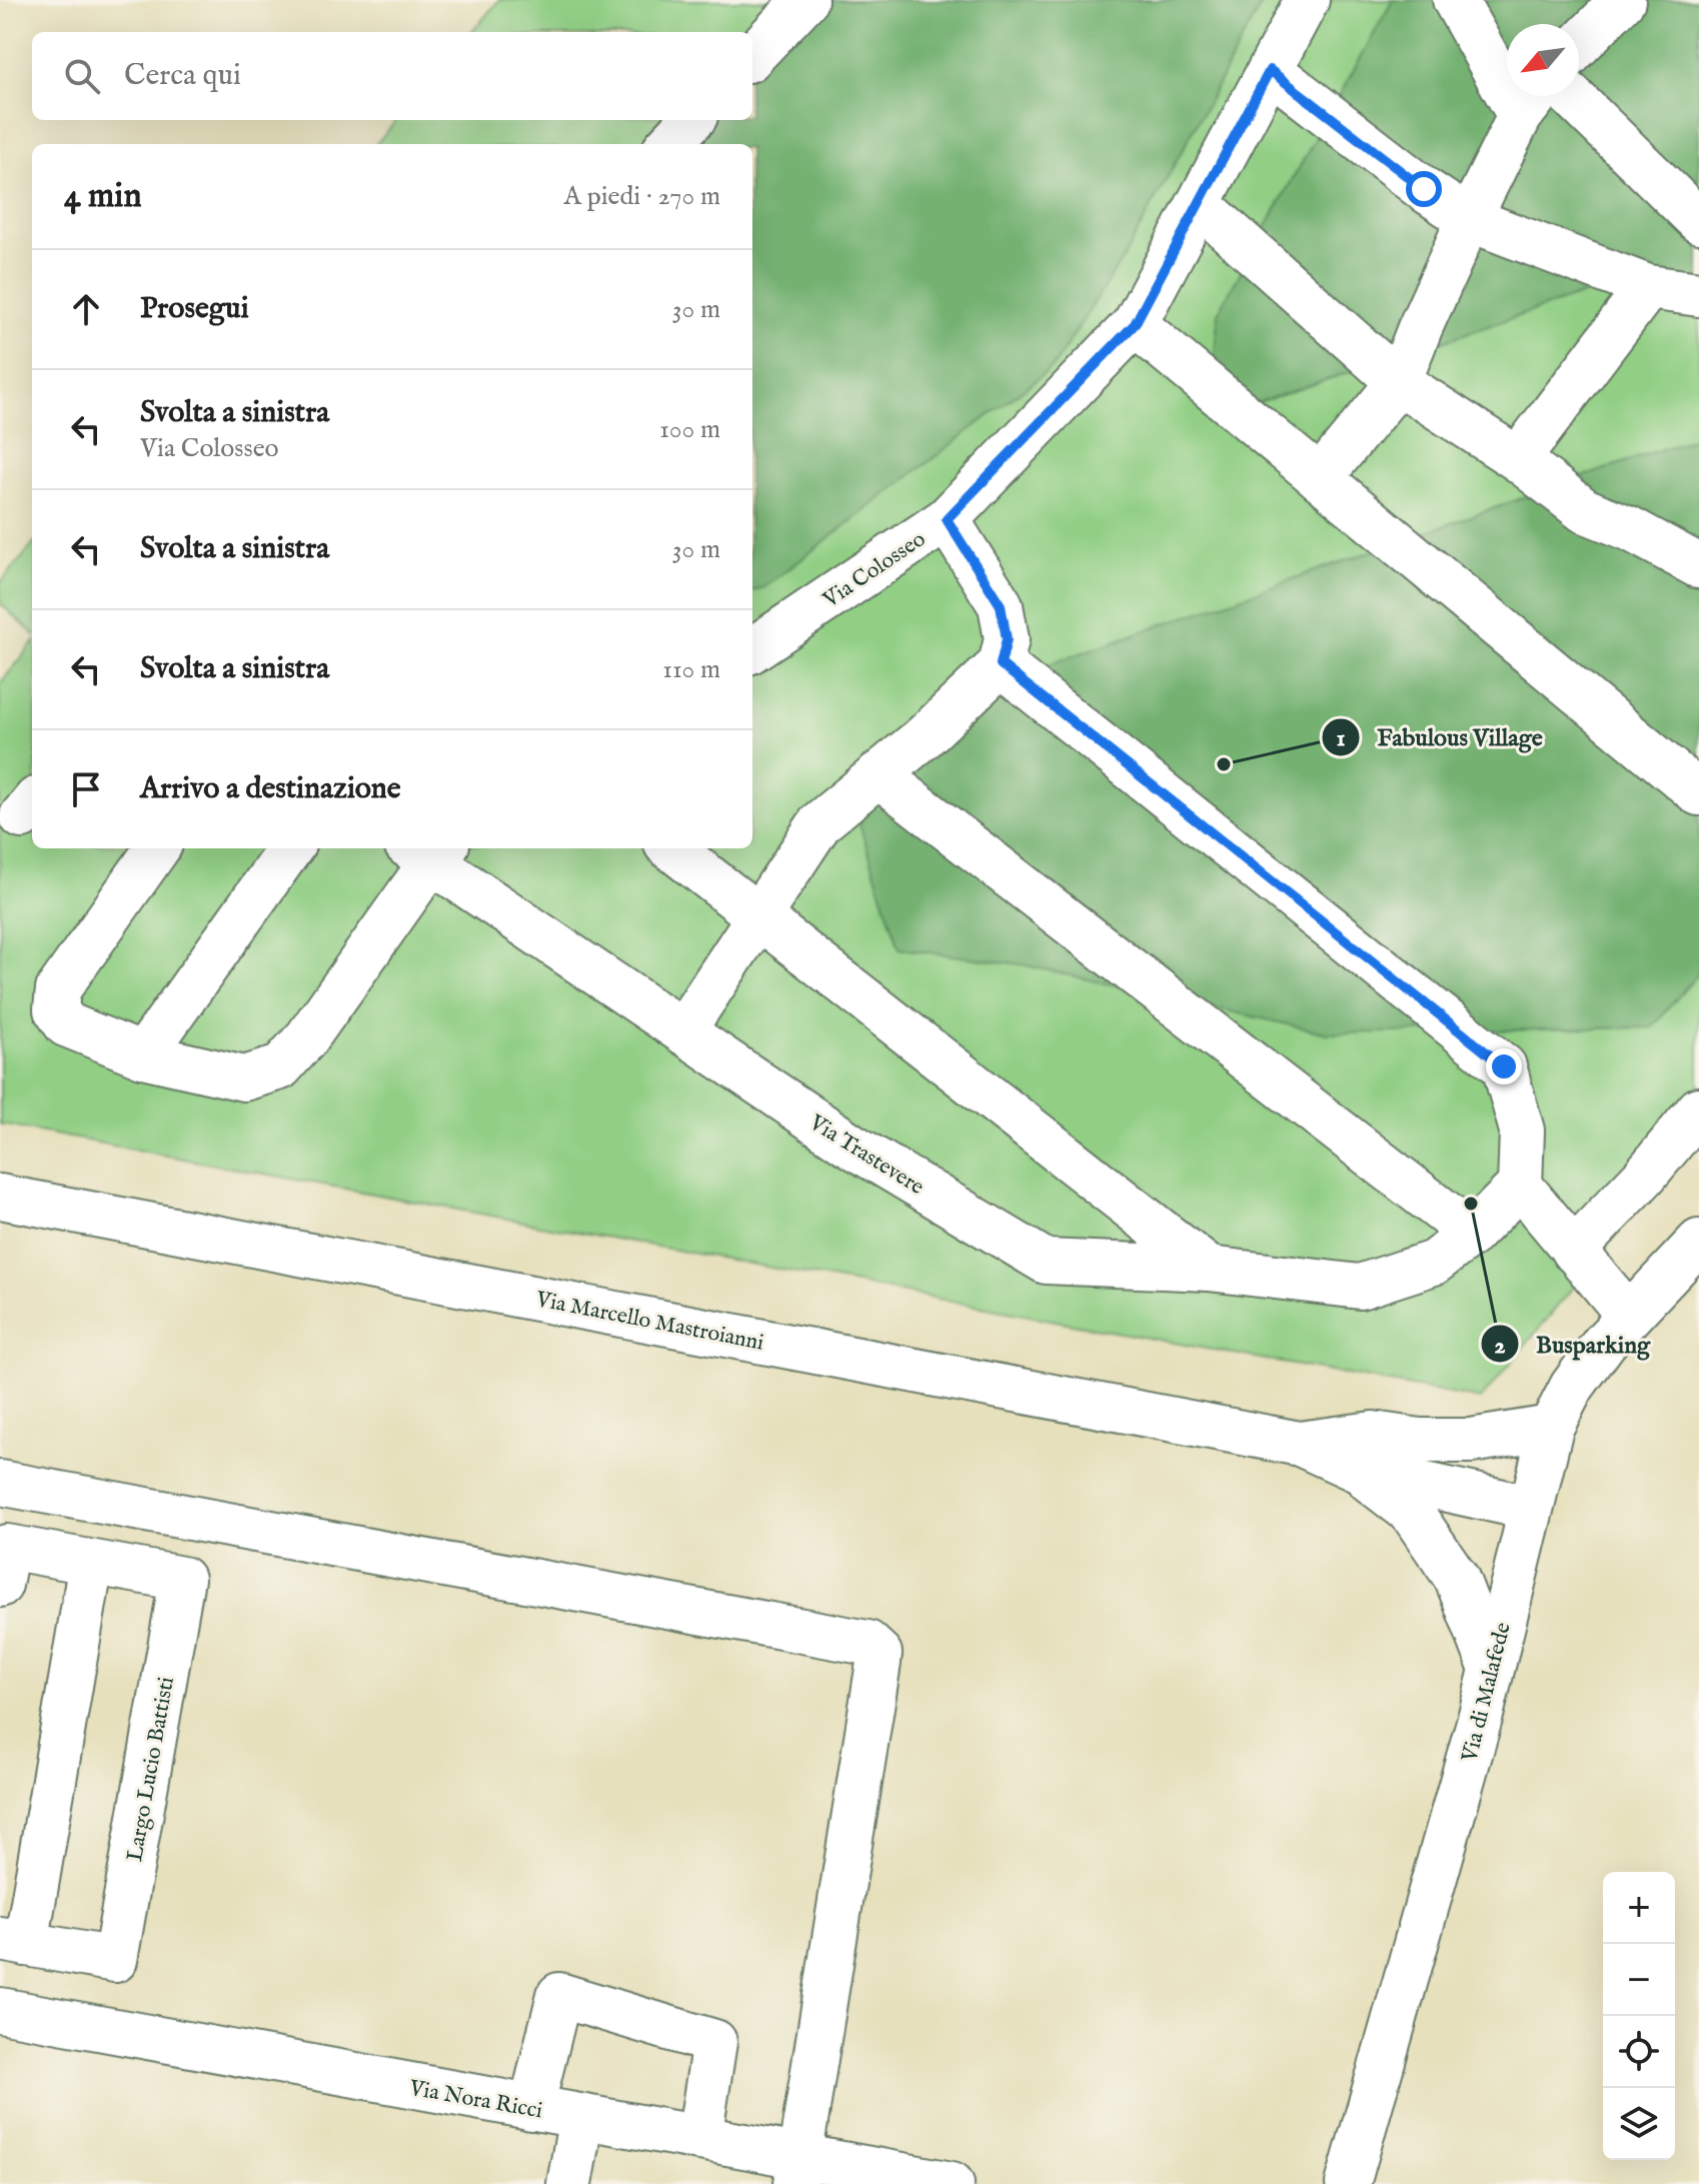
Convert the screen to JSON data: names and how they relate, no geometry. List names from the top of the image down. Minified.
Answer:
{"streets":{"street":["Via Colosseo","Via Trastevere","Via Marcello Mastroianni","Via di Malafede","Largo Lucio Battisti","Via Nora Ricci"]},"places":["Fabulous Village","Busparking"],"north":"bottom left","page":{"search":"Cerca qui","heading":["4 min","A piedi · 270 m"],"list":[["Prosegui","30 m"],["Svolta a sinistra","Via Colosseo","100 m"],["Svolta a sinistra","30 m"],["Svolta a sinistra","110 m"],"Arrivo a destinazione"],"map_buttons":["+","−"]}}
